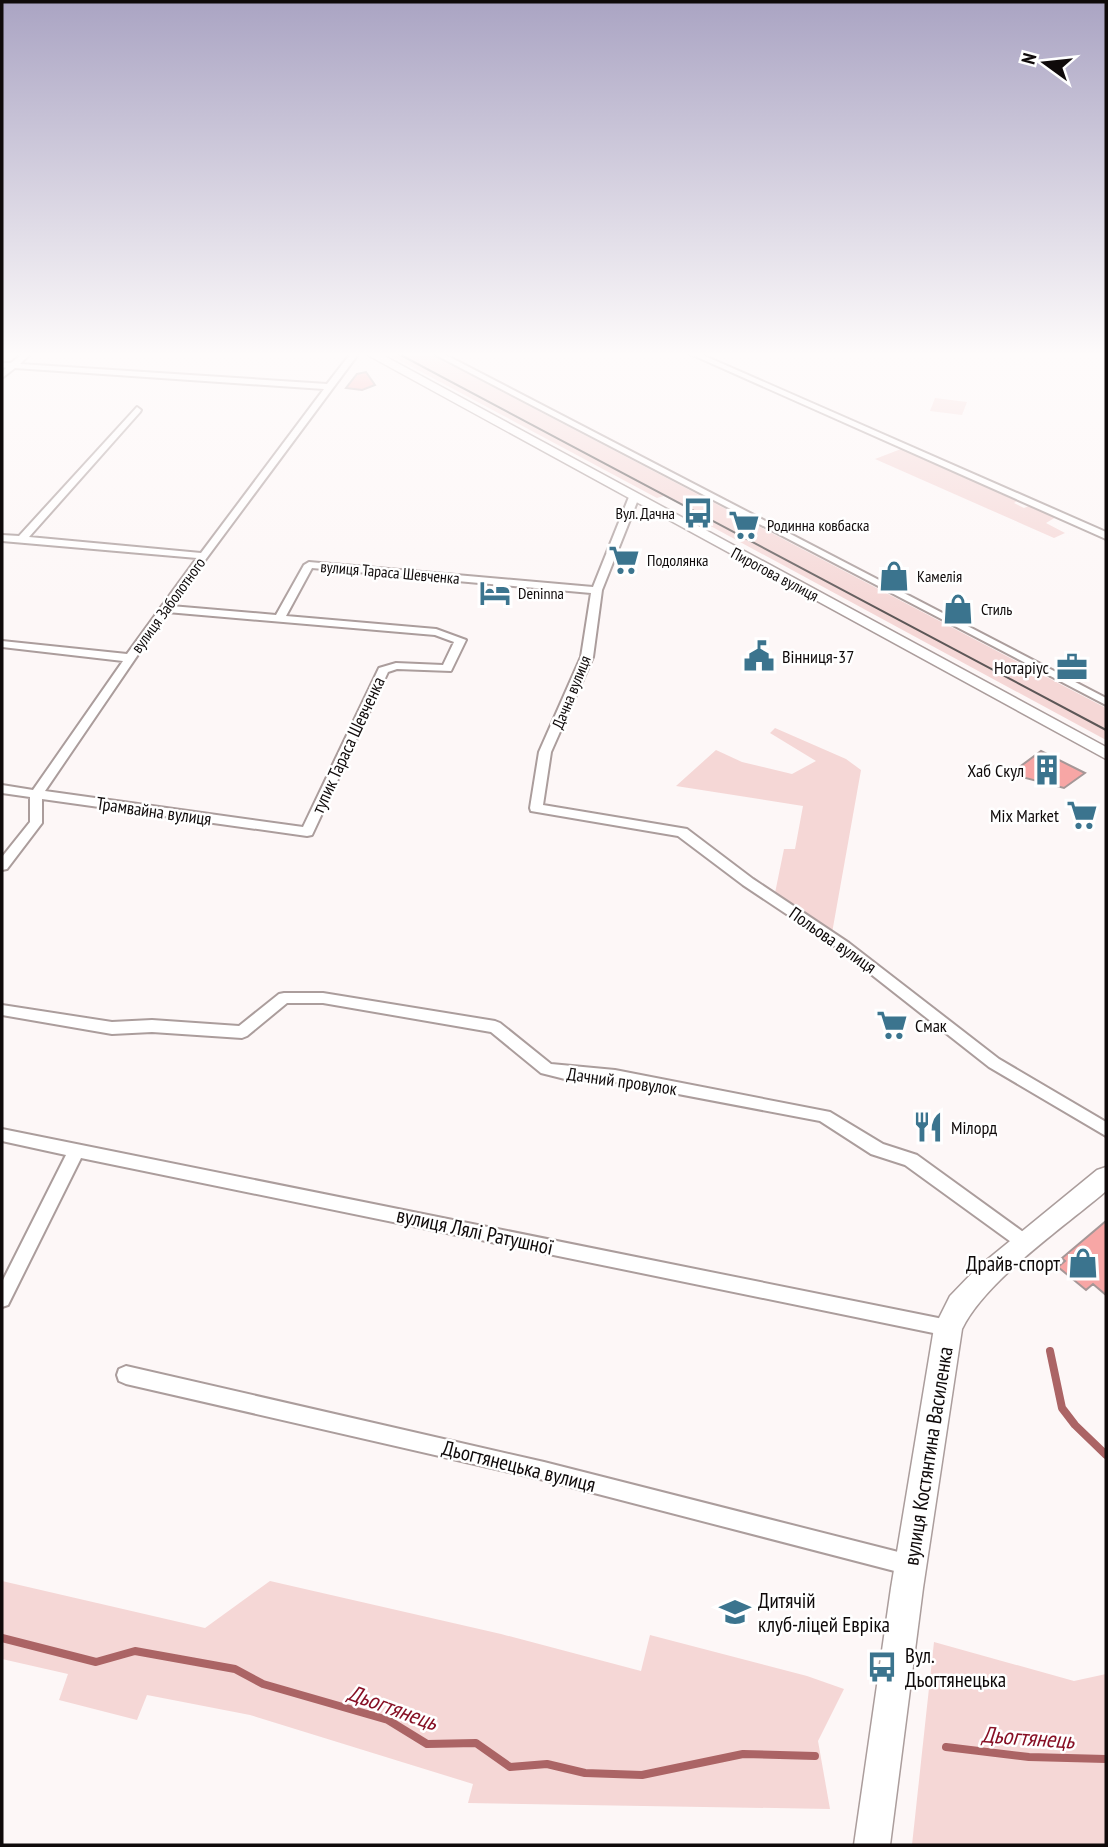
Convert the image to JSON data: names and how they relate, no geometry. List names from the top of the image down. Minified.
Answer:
{"streets":{"main road":["Пирогова вулиця","вулиця Костянтина Василенка"],"street":["вулиця Тараса Шевченка","вулиця Заболотного","Дачна вулиця","тупик Тараса Шевченка","Трамвайна вулиця","Польова вулиця","Дачний провулок","вулиця Лялі Ратушної","Дьогтянецька вулиця"]},"crossings":[["вулиця Тараса Шевченка","Дачна вулиця"],["вулиця Тараса Шевченка","тупик Тараса Шевченка"],["Пирогова вулиця","Дачна вулиця"],["вулиця Заболотного","Трамвайна вулиця"],["Дачна вулиця","Польова вулиця"],["тупик Тараса Шевченка","Трамвайна вулиця"],["Дачний провулок","вулиця Костянтина Василенка"],["вулиця Лялі Ратушної","вулиця Костянтина Василенка"],["вулиця Костянтина Василенка","Дьогтянецька вулиця"]],"water":["Дьогтянець"],"places":{"bus stop":["Вул. Дачна","Вул. Дьогтянецька"],"supermarket":["Родинна ковбаска","Подолянка","Mix Market","Смак"],"shop":["Камелія","Стиль","Драйв-спорт"],"hotel":["Deninna"],"public building":["Вінниця-37"],"office":["Нотаріус"],"building":["Хаб Скул"],"restaurant":["Мілорд"],"school or university":["Дитячій клуб-ліцей Евріка"]},"north":"left"}
